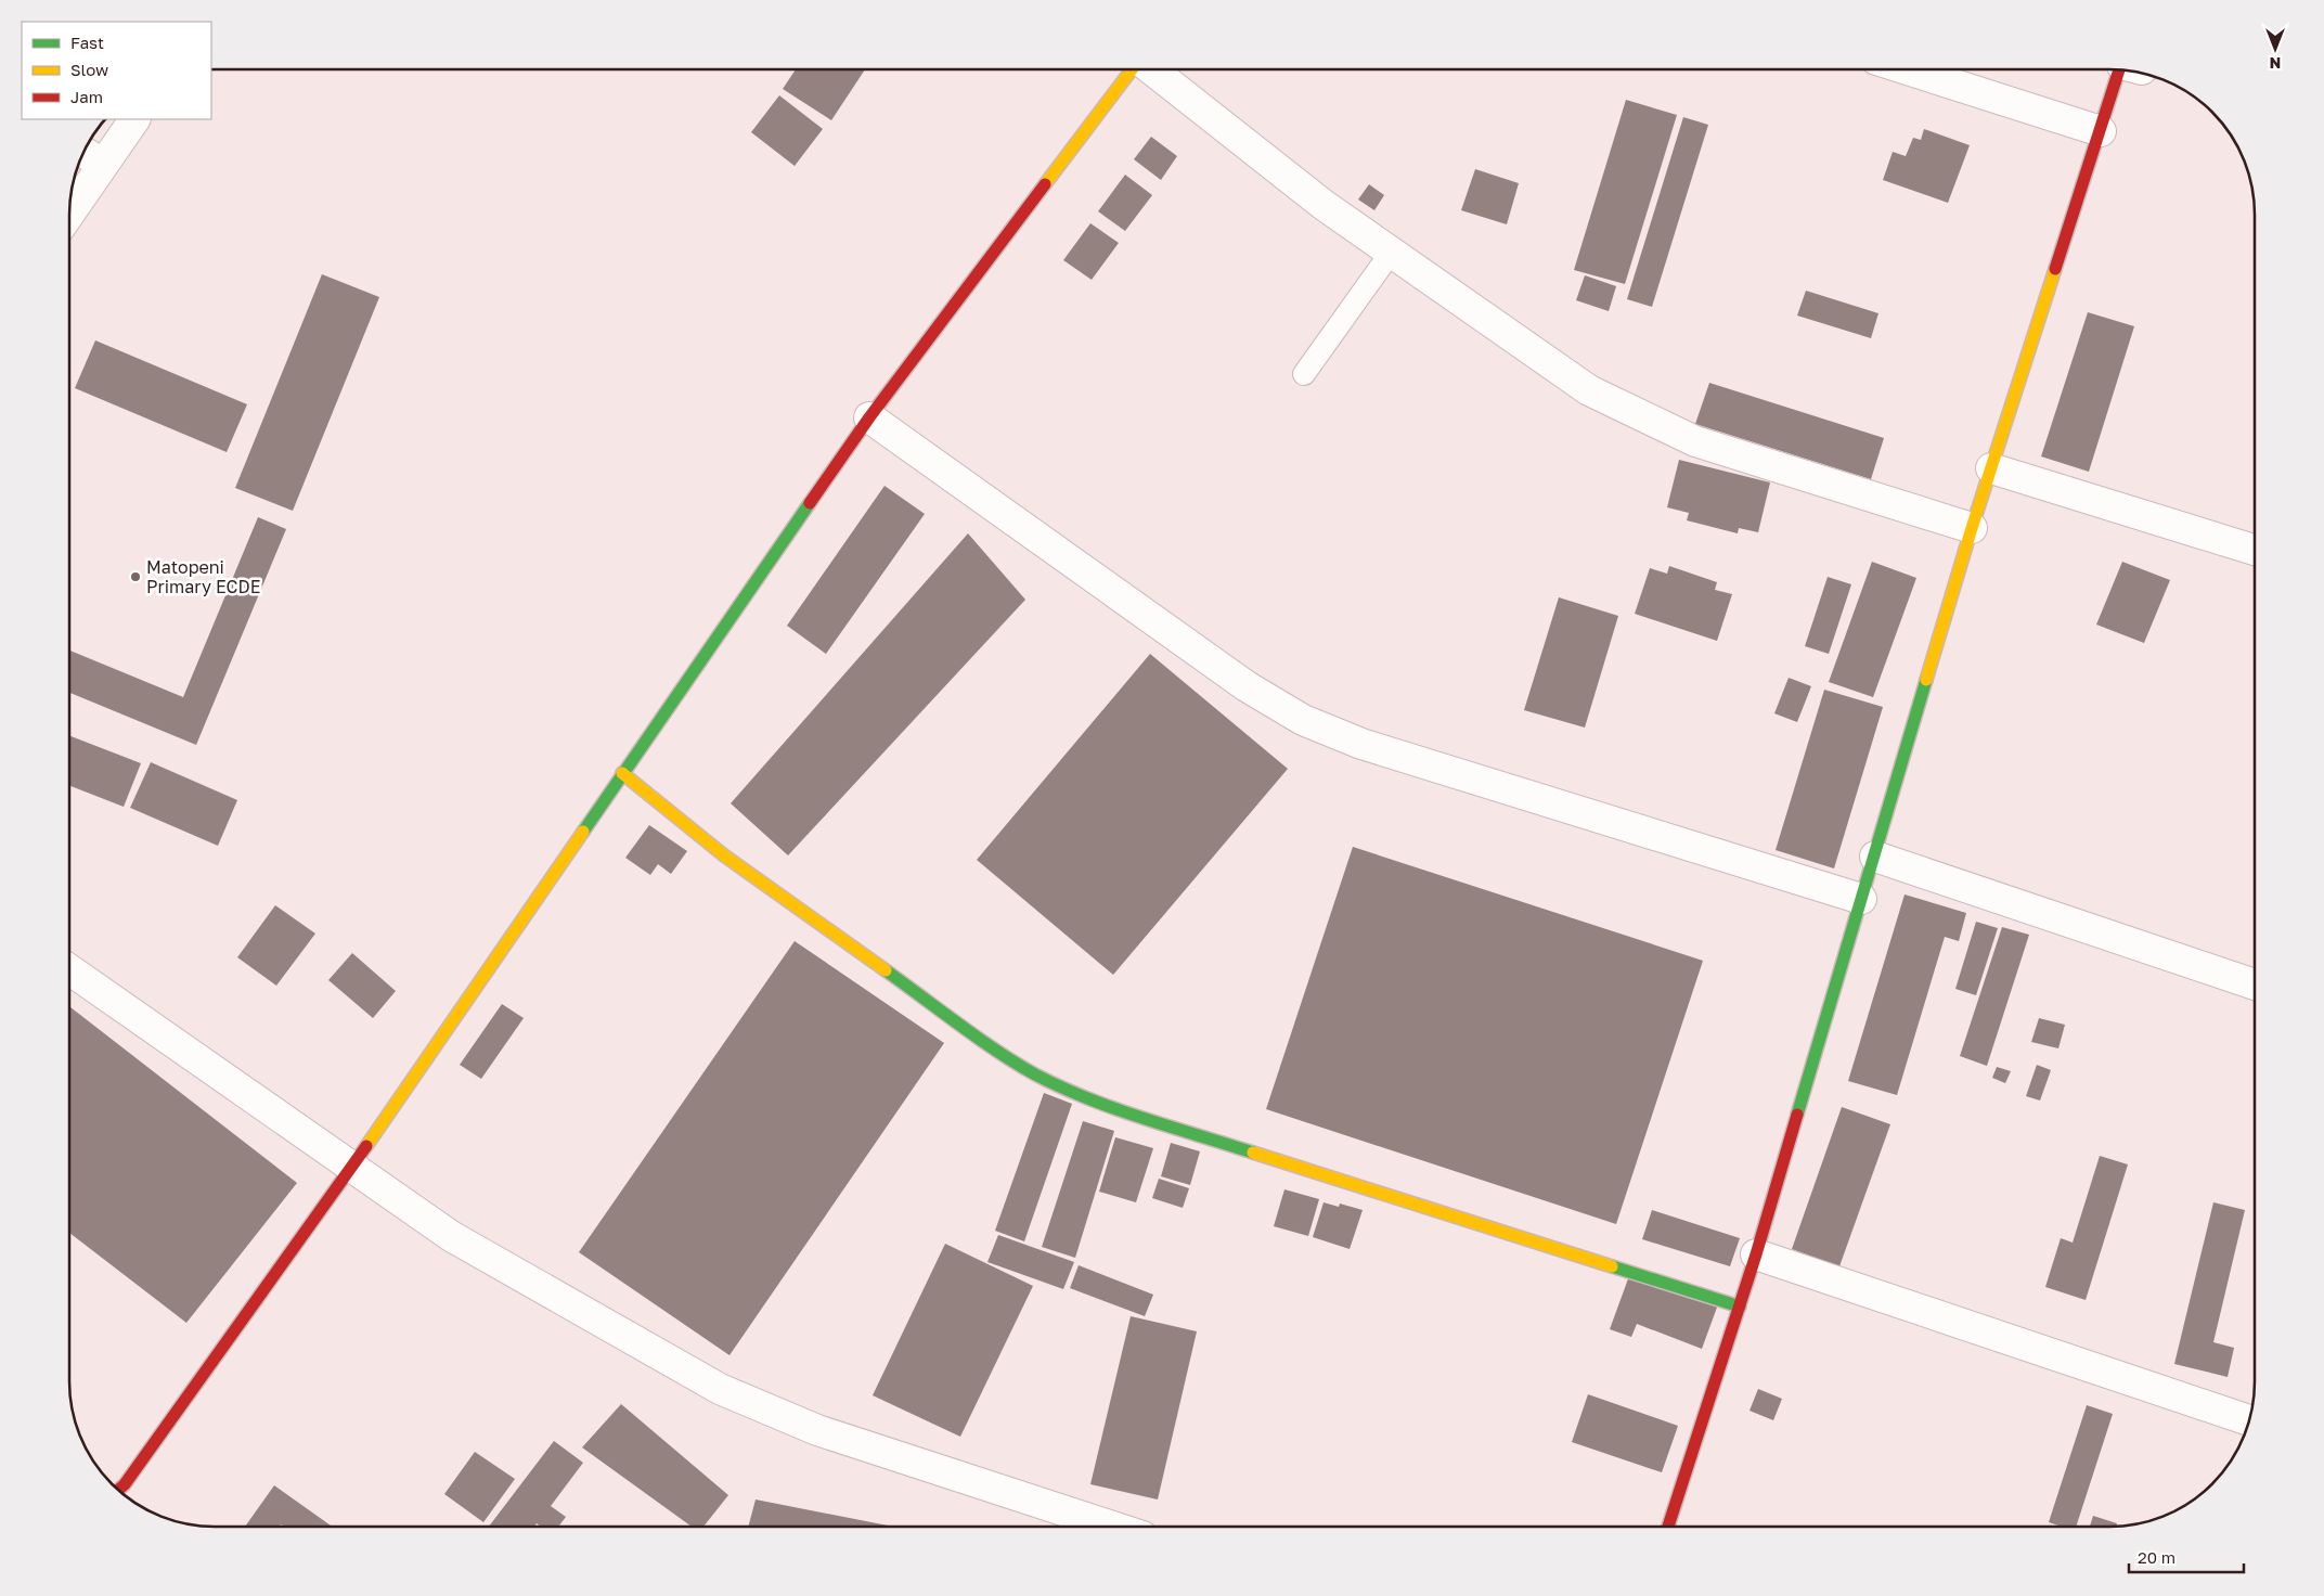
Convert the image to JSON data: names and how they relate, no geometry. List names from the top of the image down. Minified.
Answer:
{"places":["Matopeni Primary ECDE"],"legend":["Fast","Slow","Jam"],"scale_bar":"20 m","north":"bottom"}
